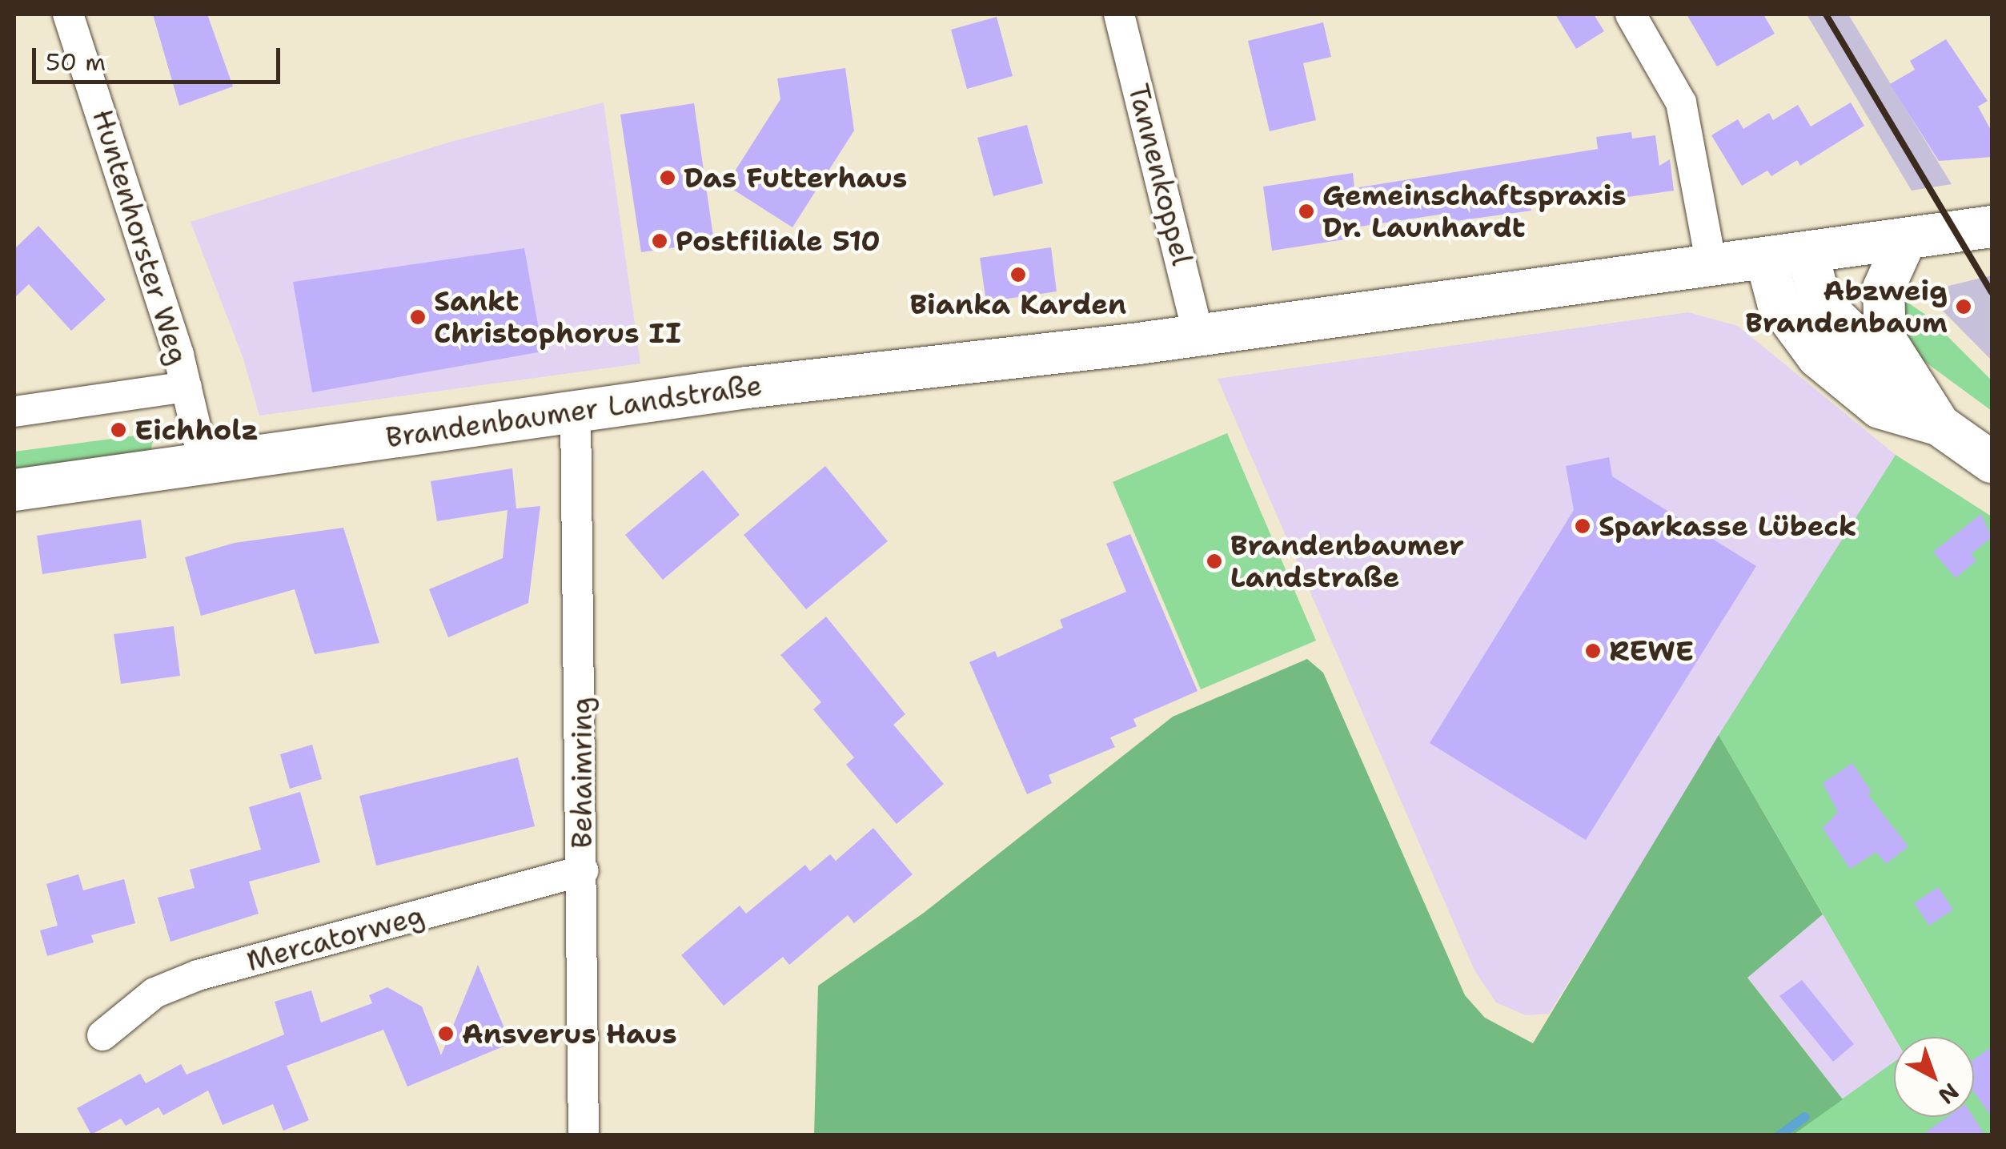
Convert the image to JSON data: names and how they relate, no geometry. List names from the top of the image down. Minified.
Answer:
{"streets":{"main road":["Brandenbaumer Landstraße"],"street":["Tannenkoppel","Huntenhorster Weg","Behaimring","Mercatorweg"]},"crossings":[["Tannenkoppel","Brandenbaumer Landstraße"],["Huntenhorster Weg","Brandenbaumer Landstraße"],["Brandenbaumer Landstraße","Behaimring"],["Behaimring","Mercatorweg"]],"places":["Das Futterhaus","Gemeinschaftspraxis Dr. Launhardt","Postfiliale 510","Bianka Karden","Abzweig Brandenbaum","Sankt Christophorus II","Eichholz","Sparkasse Lübeck","Brandenbaumer Landstraße","REWE","Ansverus Haus"],"scale_bar":"50 m","north":"bottom right"}
